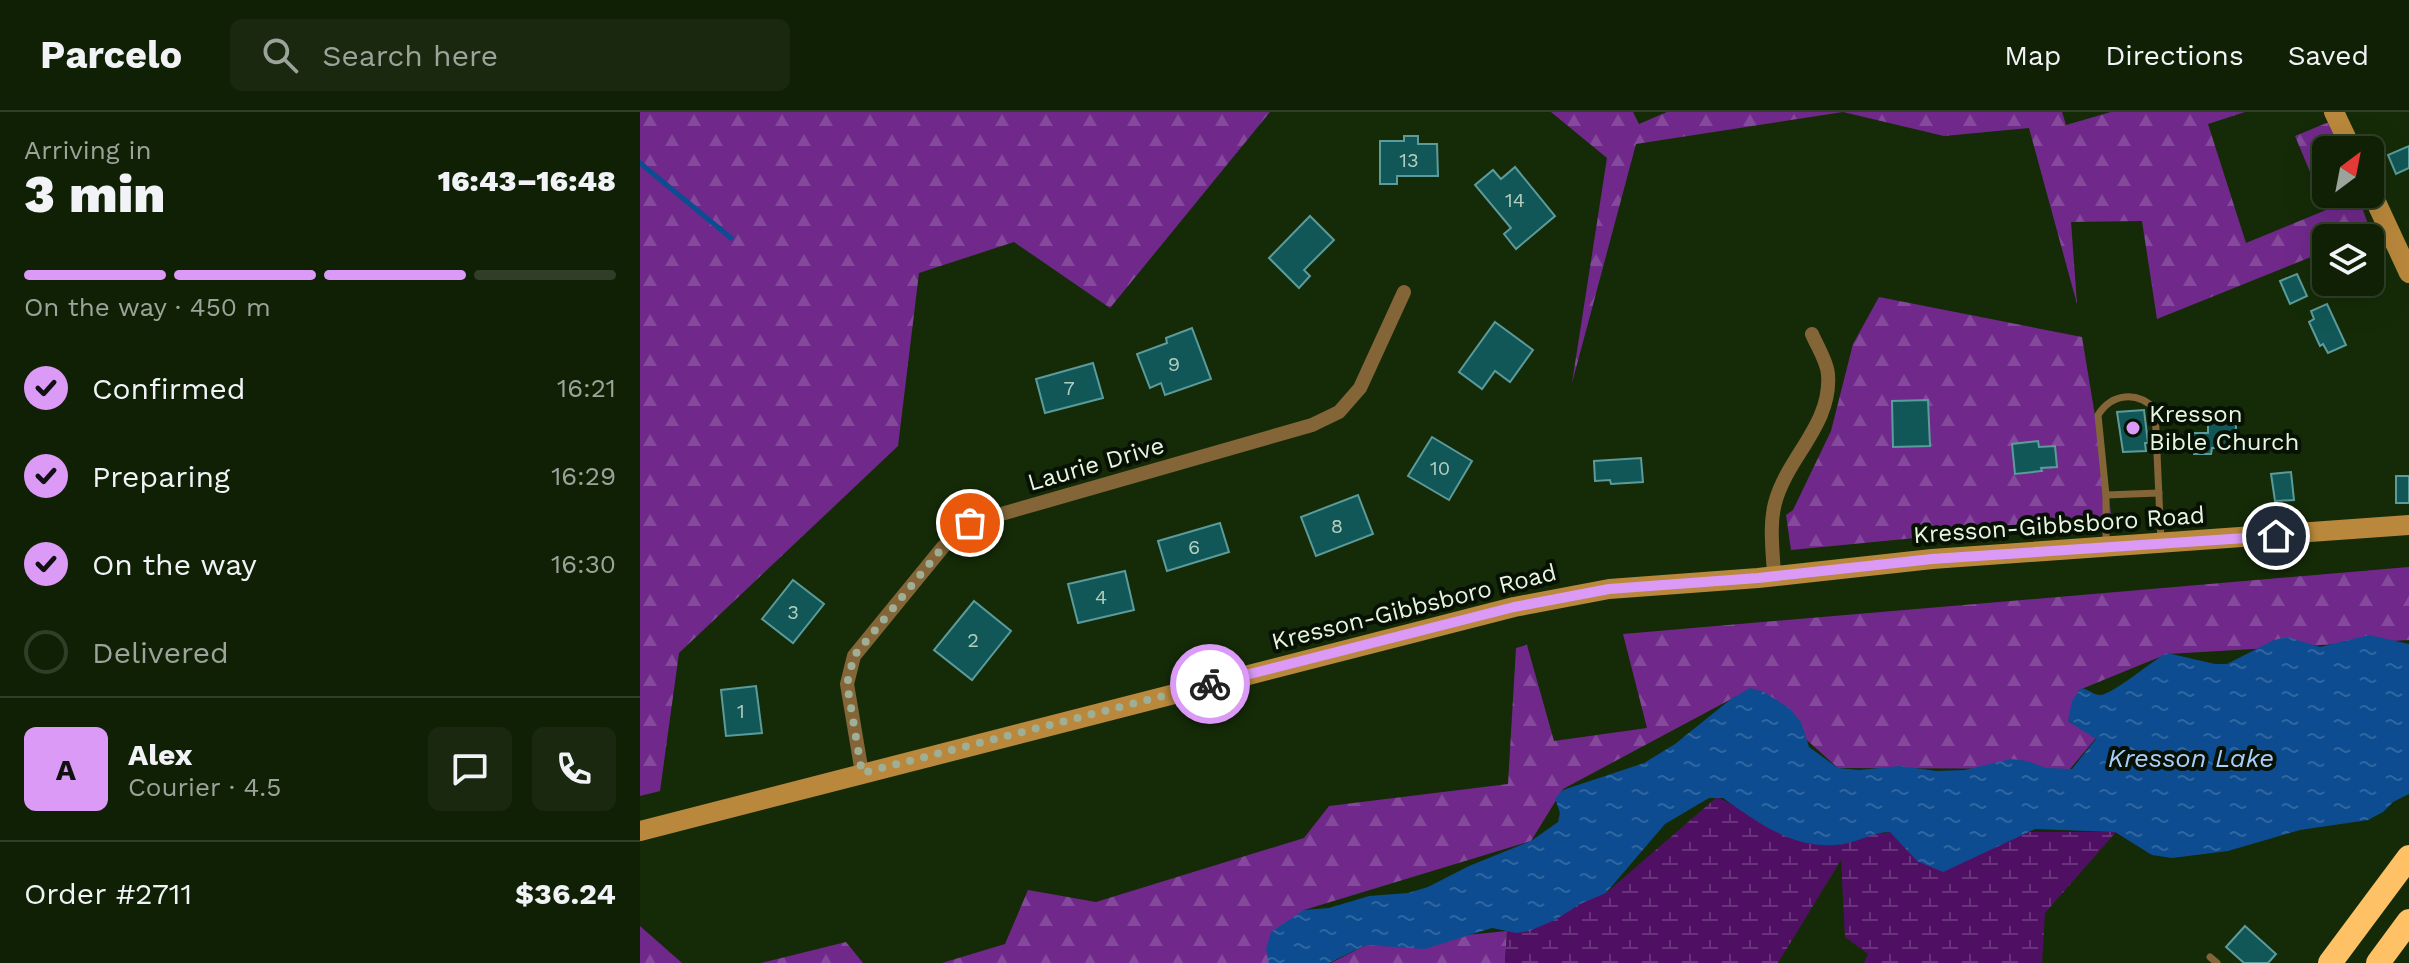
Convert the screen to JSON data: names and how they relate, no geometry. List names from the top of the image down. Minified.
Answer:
{"streets":{"street":["Laurie Drive","Kresson-Gibbsboro Road"]},"crossings":[["Laurie Drive","Kresson-Gibbsboro Road"]],"water":["Kresson Lake"],"places":["Kresson Bible Church"],"house_numbers":["13","14","9","7","10","8","6","4","3","2","1"],"north":"top right","page":{"header":"Parcelo","search":"Search here","nav":["Map","Directions","Saved"],"heading":["3 min","Arriving in","16:43–16:48"],"panel":["Alex","Courier · 4.5","Order #2711","$36.24"],"bar":"On the way · 450 m","list":[["Confirmed","16:21"],["Preparing","16:29"],["On the way","16:30"],"Delivered"],"round":"A"}}
